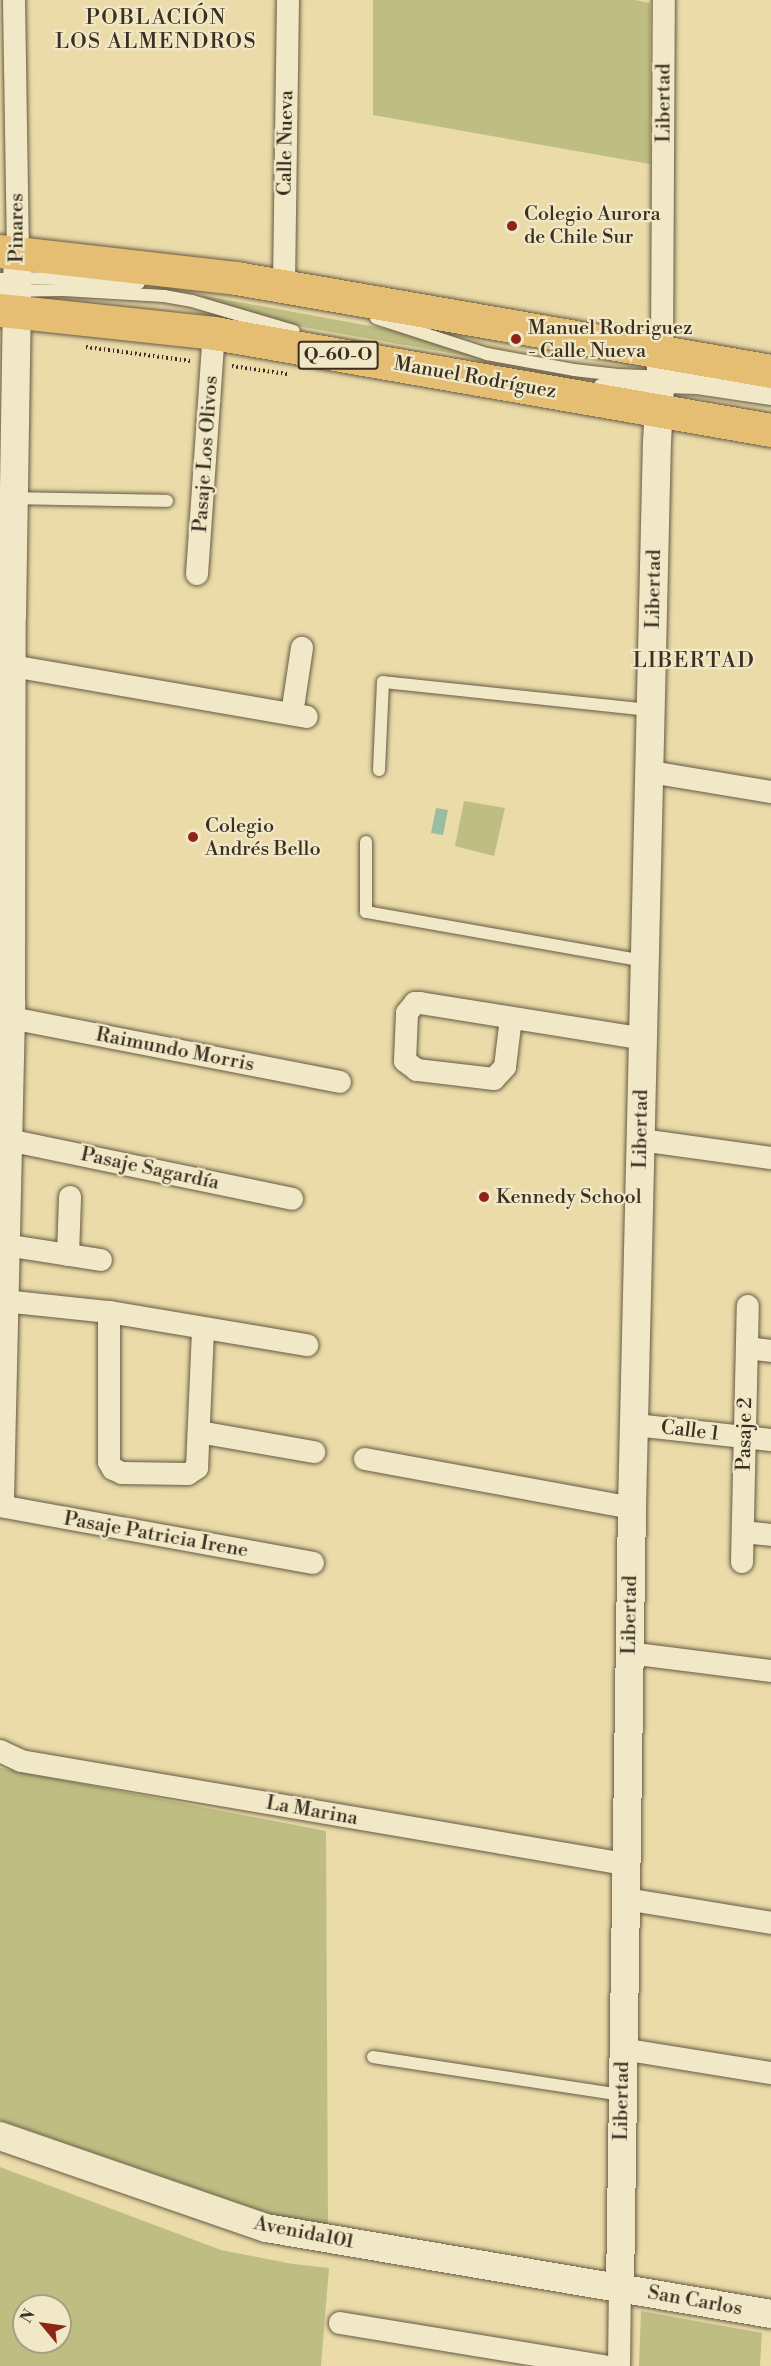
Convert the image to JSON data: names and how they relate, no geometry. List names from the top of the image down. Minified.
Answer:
{"streets":{"main road":["Q-60-O","Manuel Rodríguez"],"street":["Libertad","Calle Nueva","Pinares","Pasaje Los Olivos","Raimundo Morris","Pasaje Sagardía","Calle 1","Pasaje 2","Pasaje Patricia Irene","La Marina","Avenida101","San Carlos"]},"crossings":[["Libertad","Manuel Rodríguez"],["Libertad","Calle 1"],["Libertad","La Marina"],["Libertad","Avenida101"],["Libertad","San Carlos"],["Calle Nueva","Manuel Rodríguez"],["Pinares","Manuel Rodríguez"],["Pinares","Raimundo Morris"],["Pinares","Pasaje Sagardía"],["Manuel Rodríguez","Pasaje Los Olivos"],["Calle 1","Pasaje 2"],["Avenida101","San Carlos"]],"districts":["POBLACIÓN LOS ALMENDROS","LIBERTAD"],"places":["Colegio Aurora de Chile Sur","Manuel Rodriguez - Calle Nueva","Colegio Andrés Bello","Kennedy School"],"north":"top left"}
